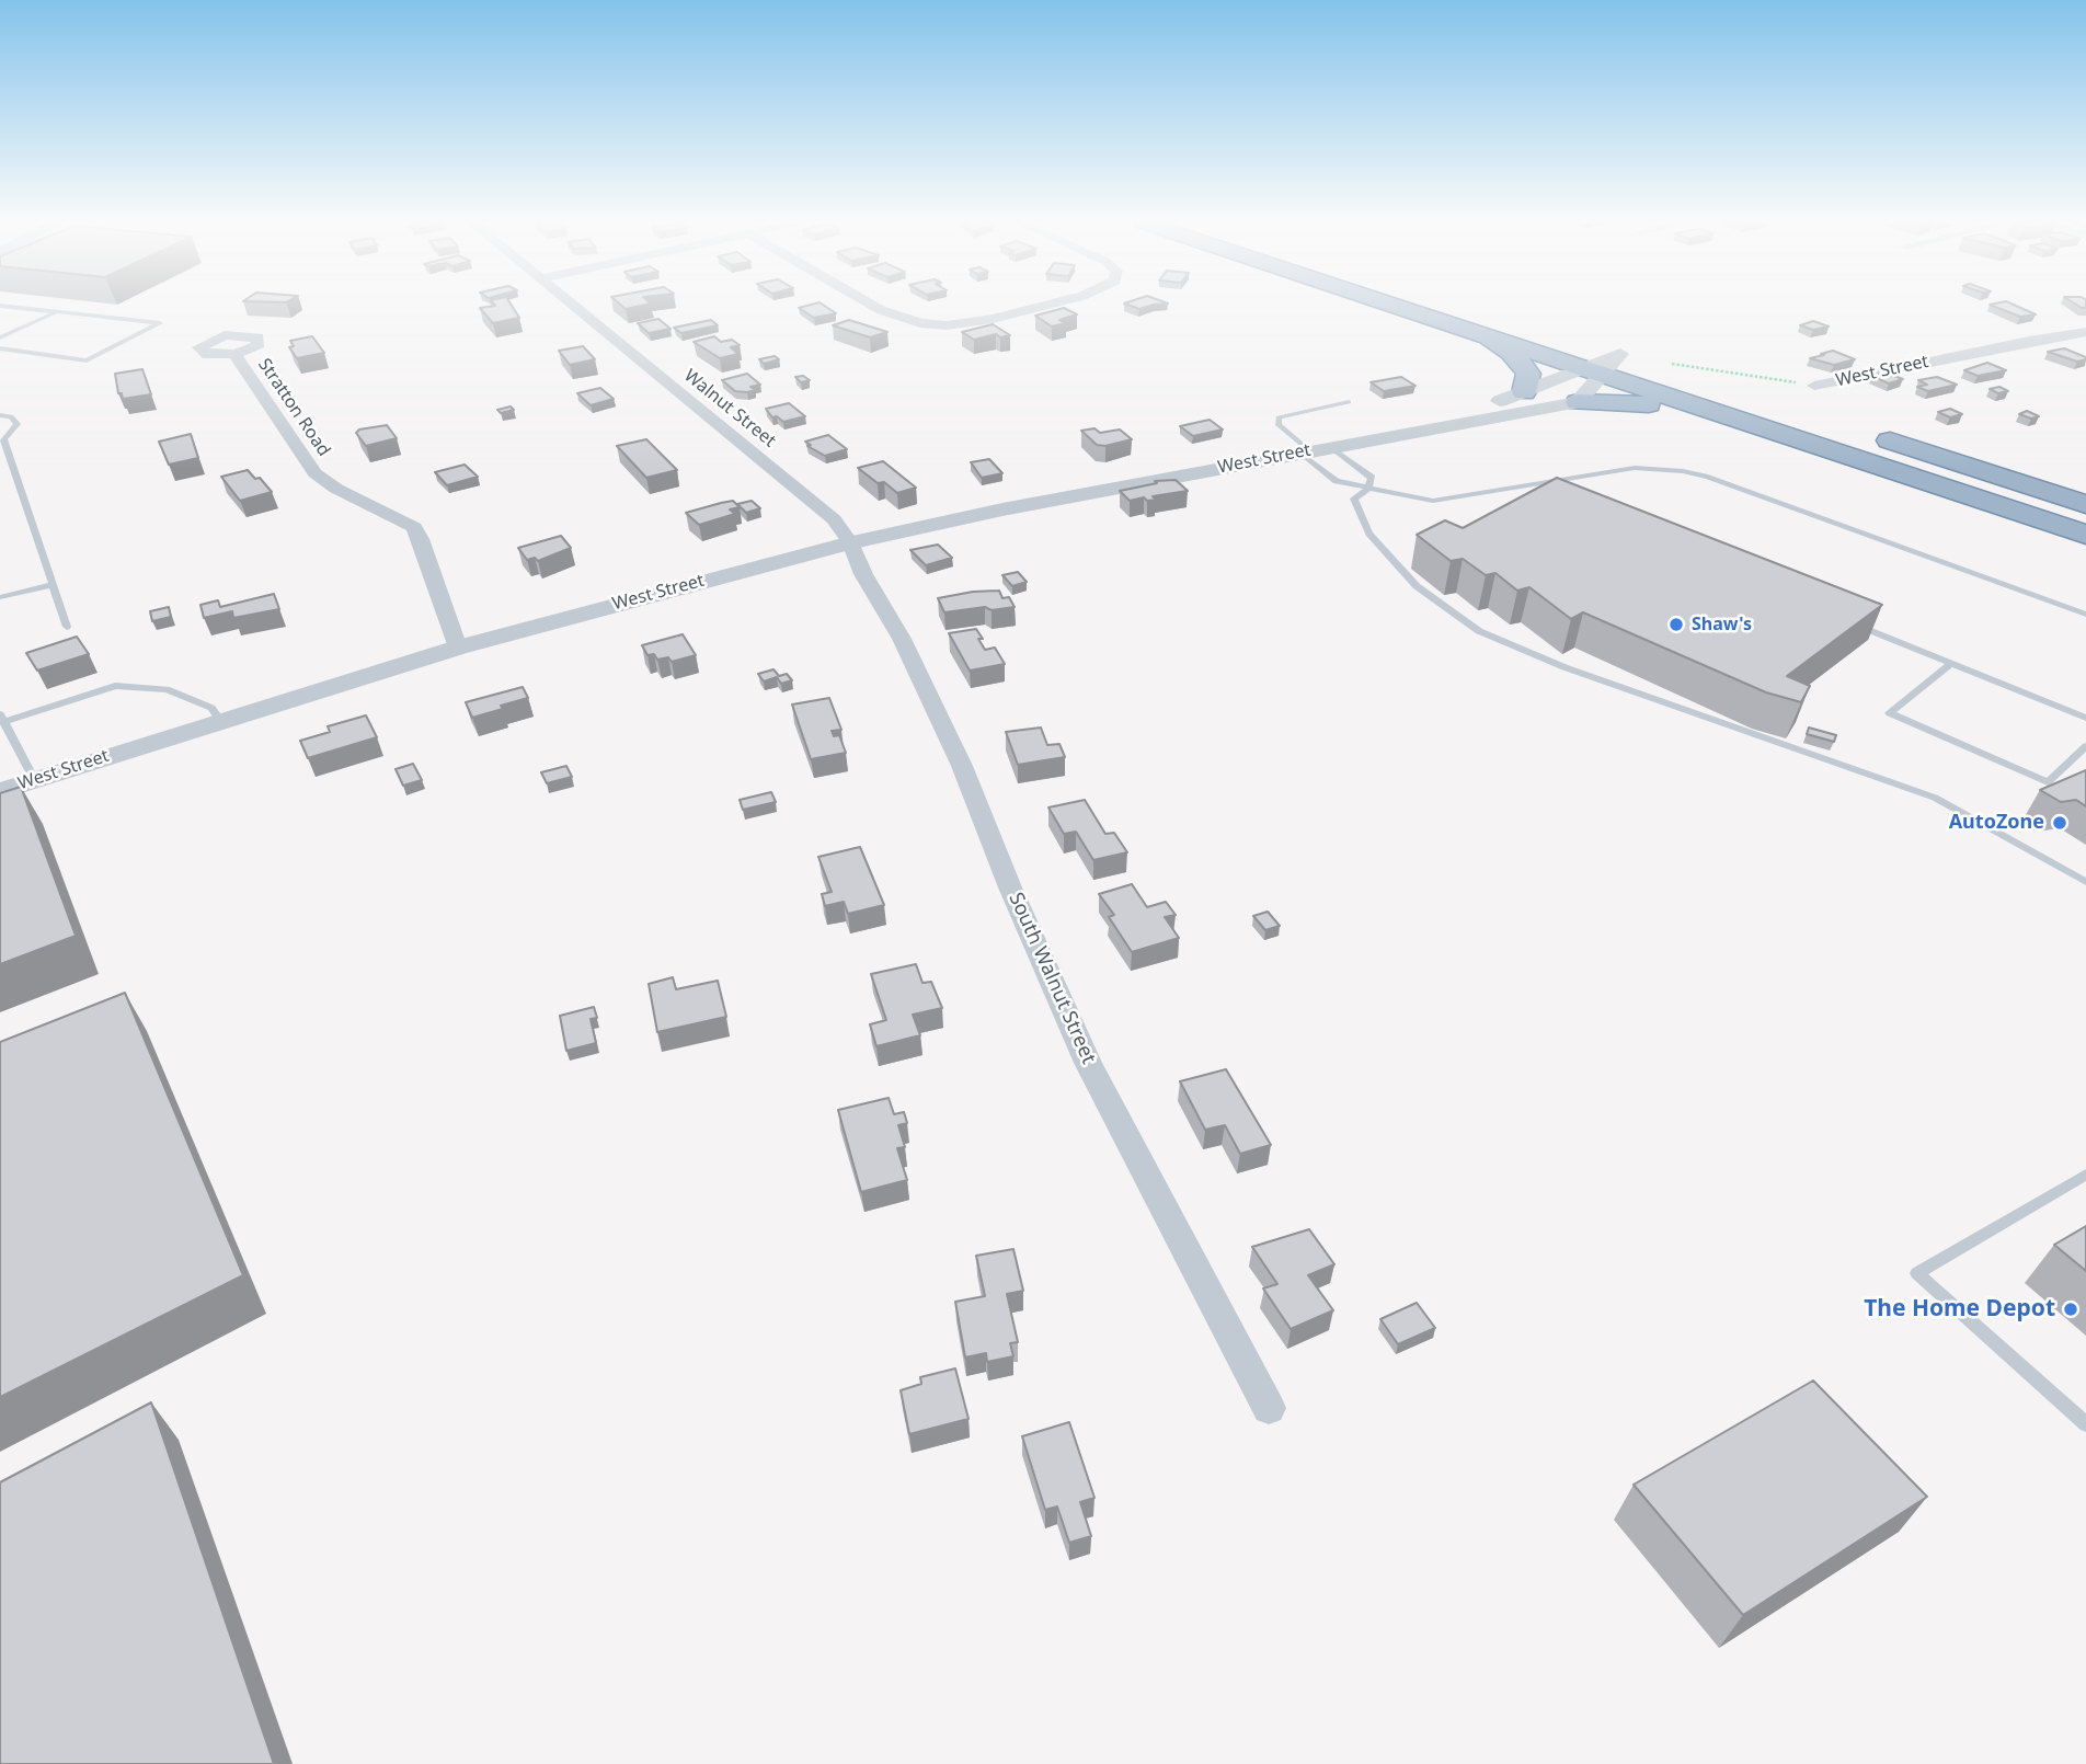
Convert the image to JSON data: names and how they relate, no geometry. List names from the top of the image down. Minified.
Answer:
{"streets":{"street":["West Street","Stratton Road","Walnut Street","South Walnut Street"]},"crossings":[["West Street","Stratton Road"],["West Street","Walnut Street"],["West Street","South Walnut Street"],["Walnut Street","South Walnut Street"]],"places":["Shaw's","AutoZone","The Home Depot"]}
